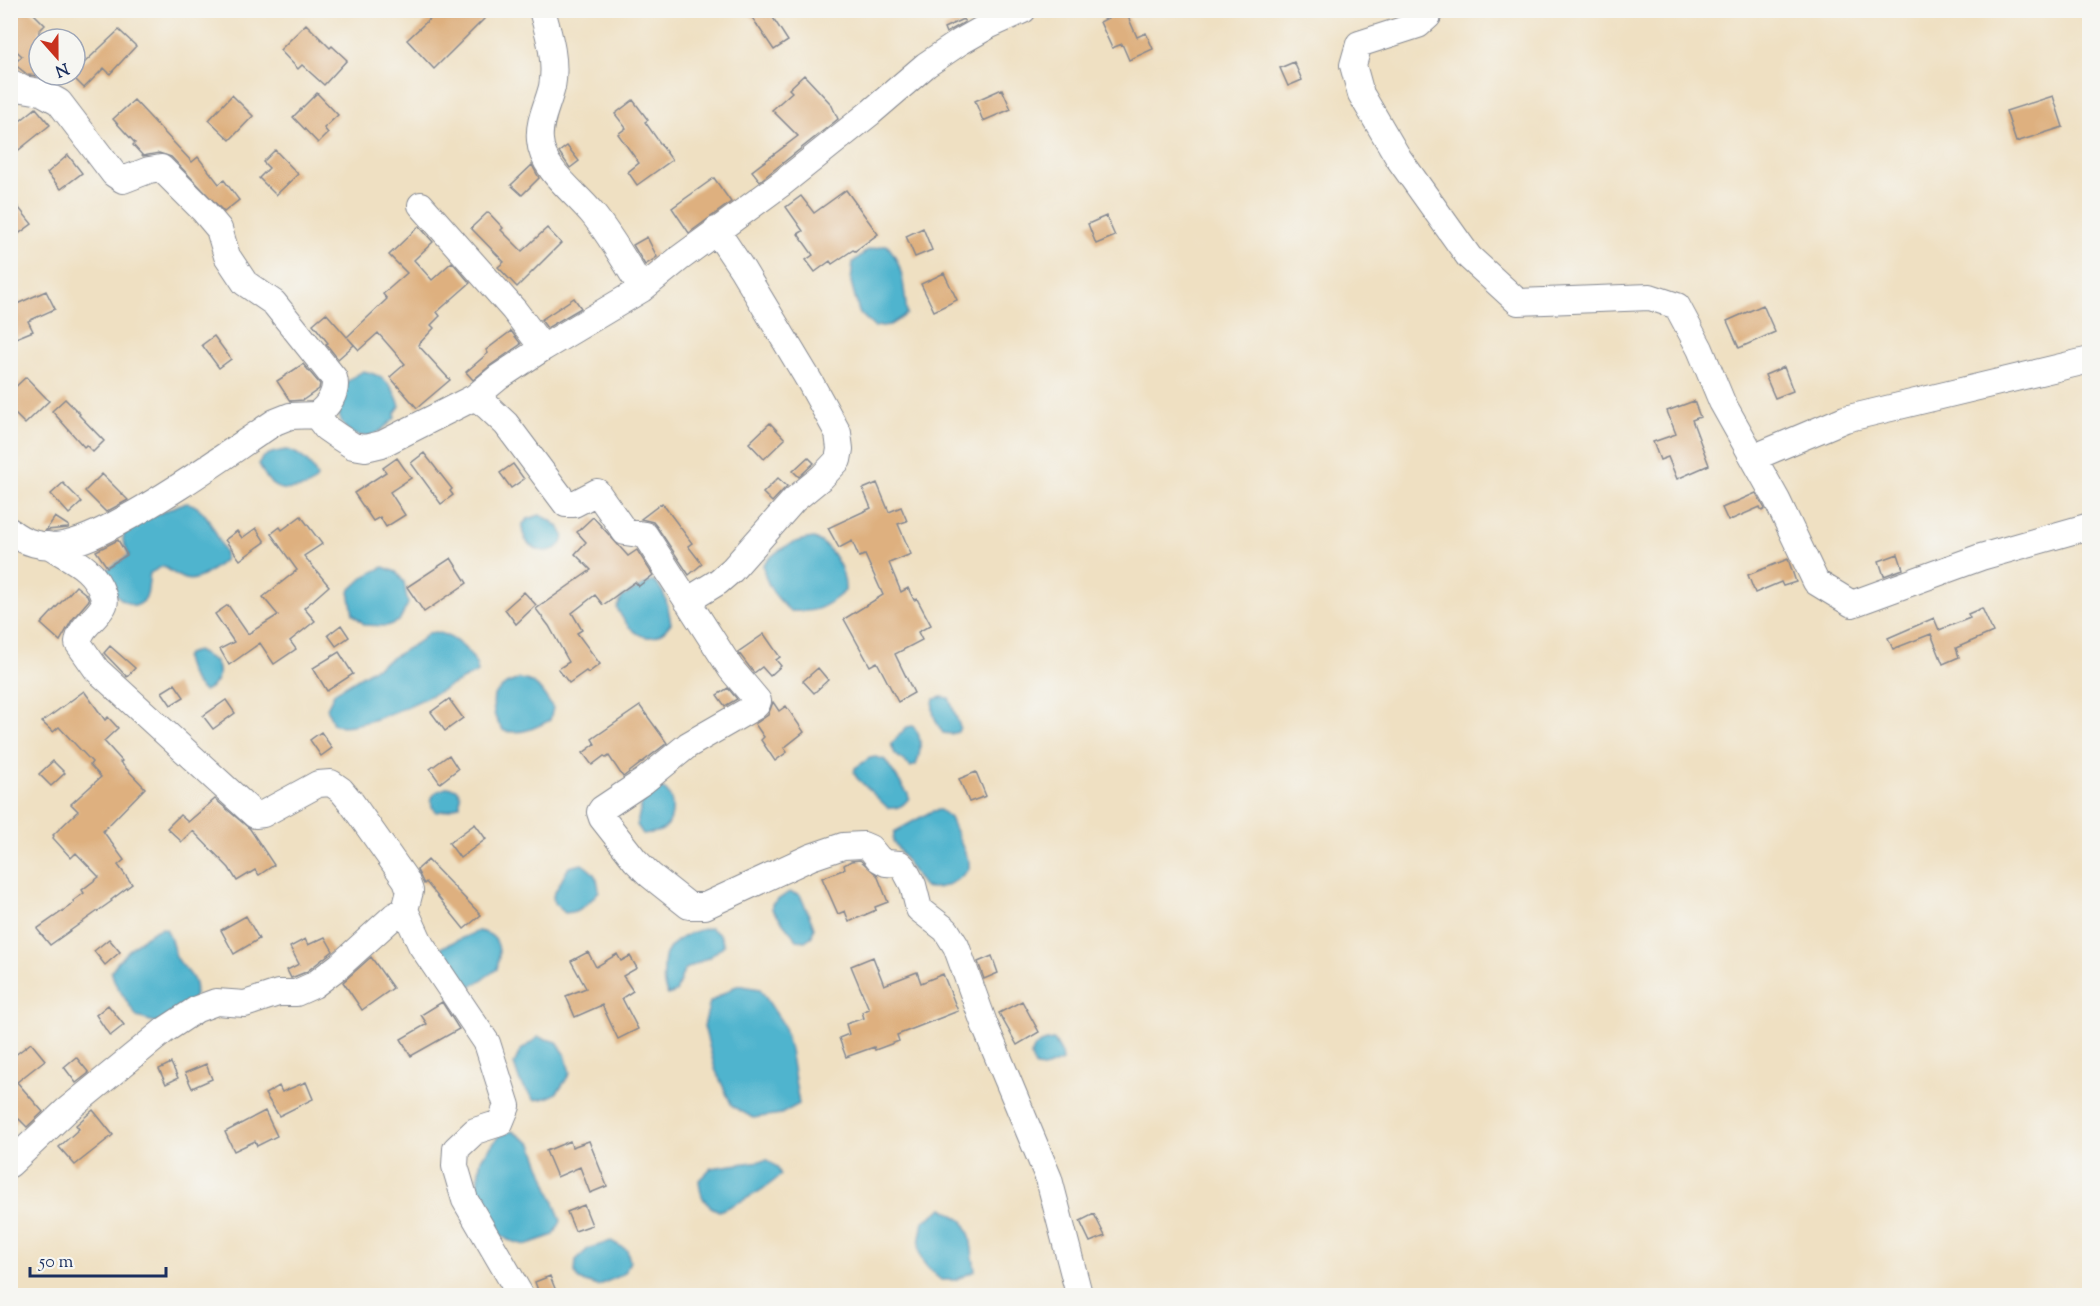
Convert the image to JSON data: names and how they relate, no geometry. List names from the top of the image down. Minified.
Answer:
{"scale_bar":"50 m","north":"bottom"}
